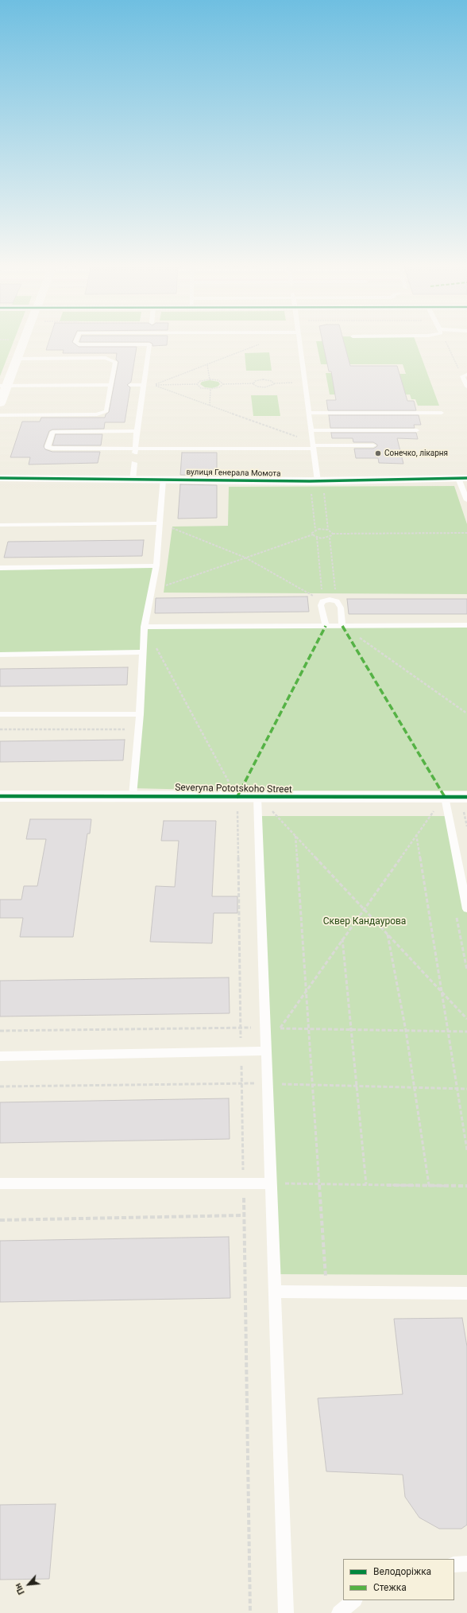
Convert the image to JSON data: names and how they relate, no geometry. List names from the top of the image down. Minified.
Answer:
{"streets":{"street":["вулиця Генерала Момота","Severyna Pototskoho Street"]},"parks":["Сквер Кандаурова"],"places":["Сонечко, лікарня"],"legend":["Велодоріжка","Стежка"],"north":"bottom left"}
